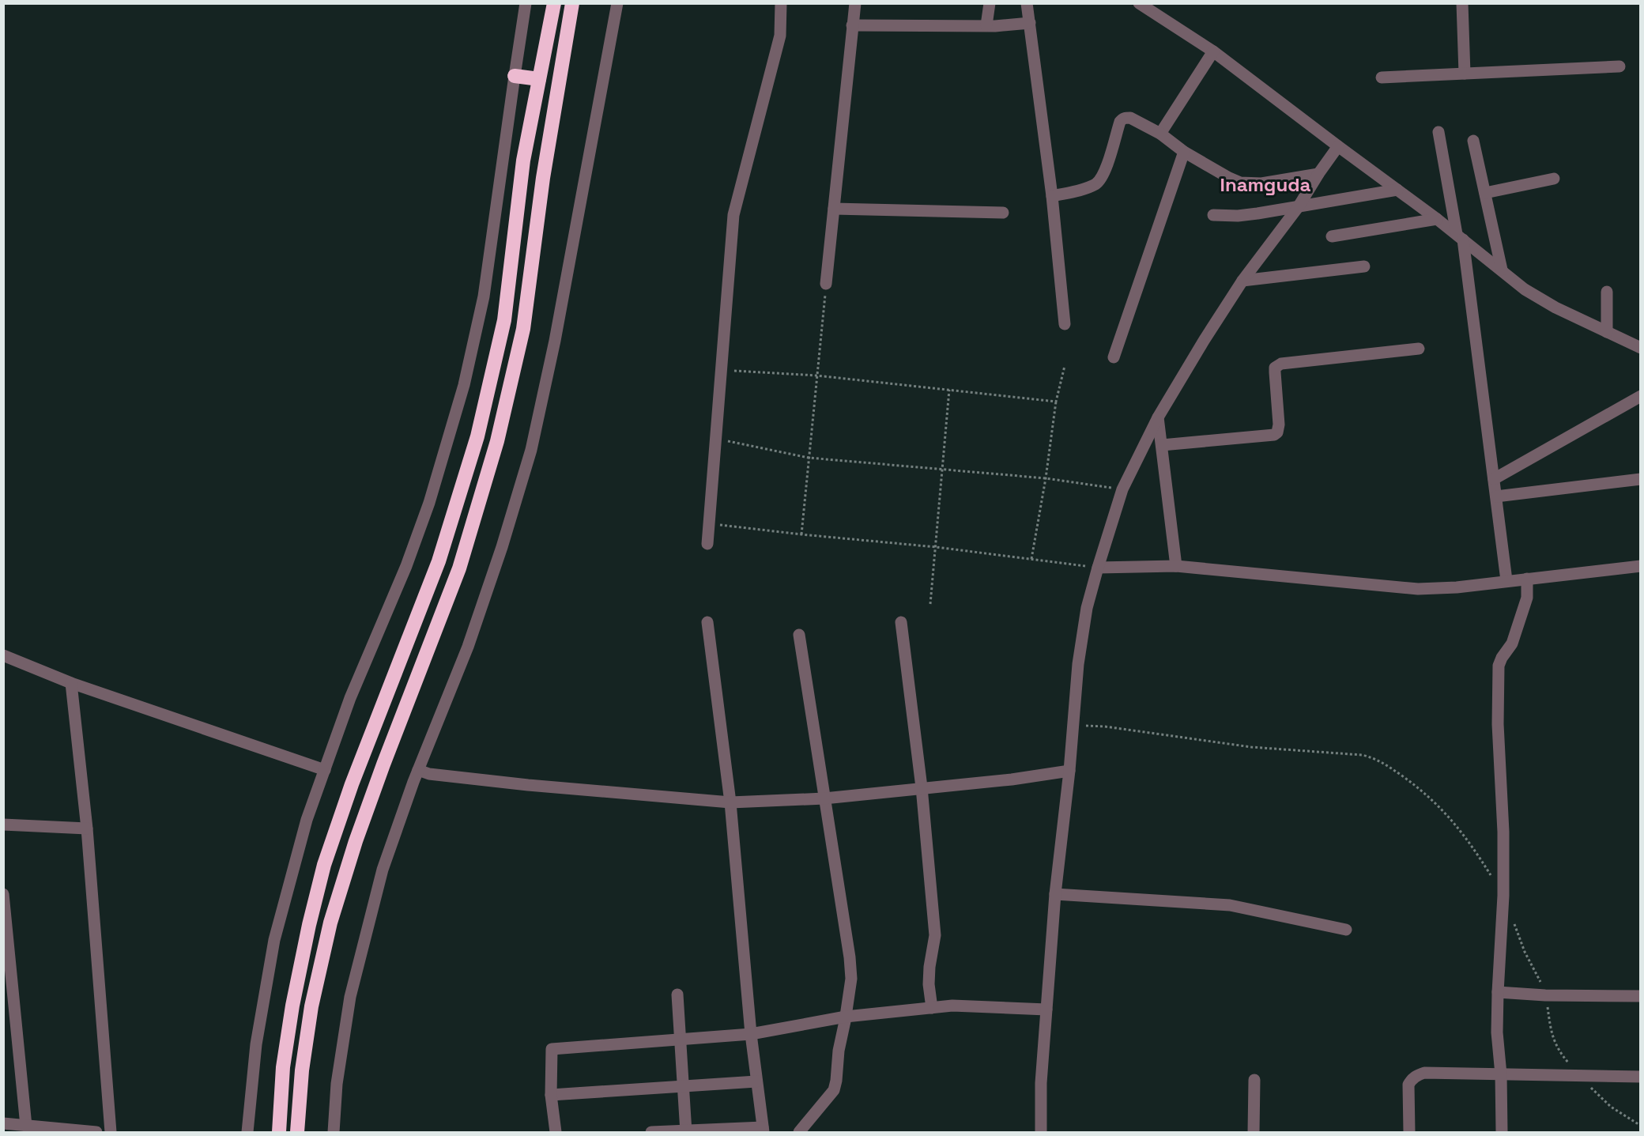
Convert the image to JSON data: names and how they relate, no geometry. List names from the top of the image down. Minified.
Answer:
{"districts":["Inamguda"]}
